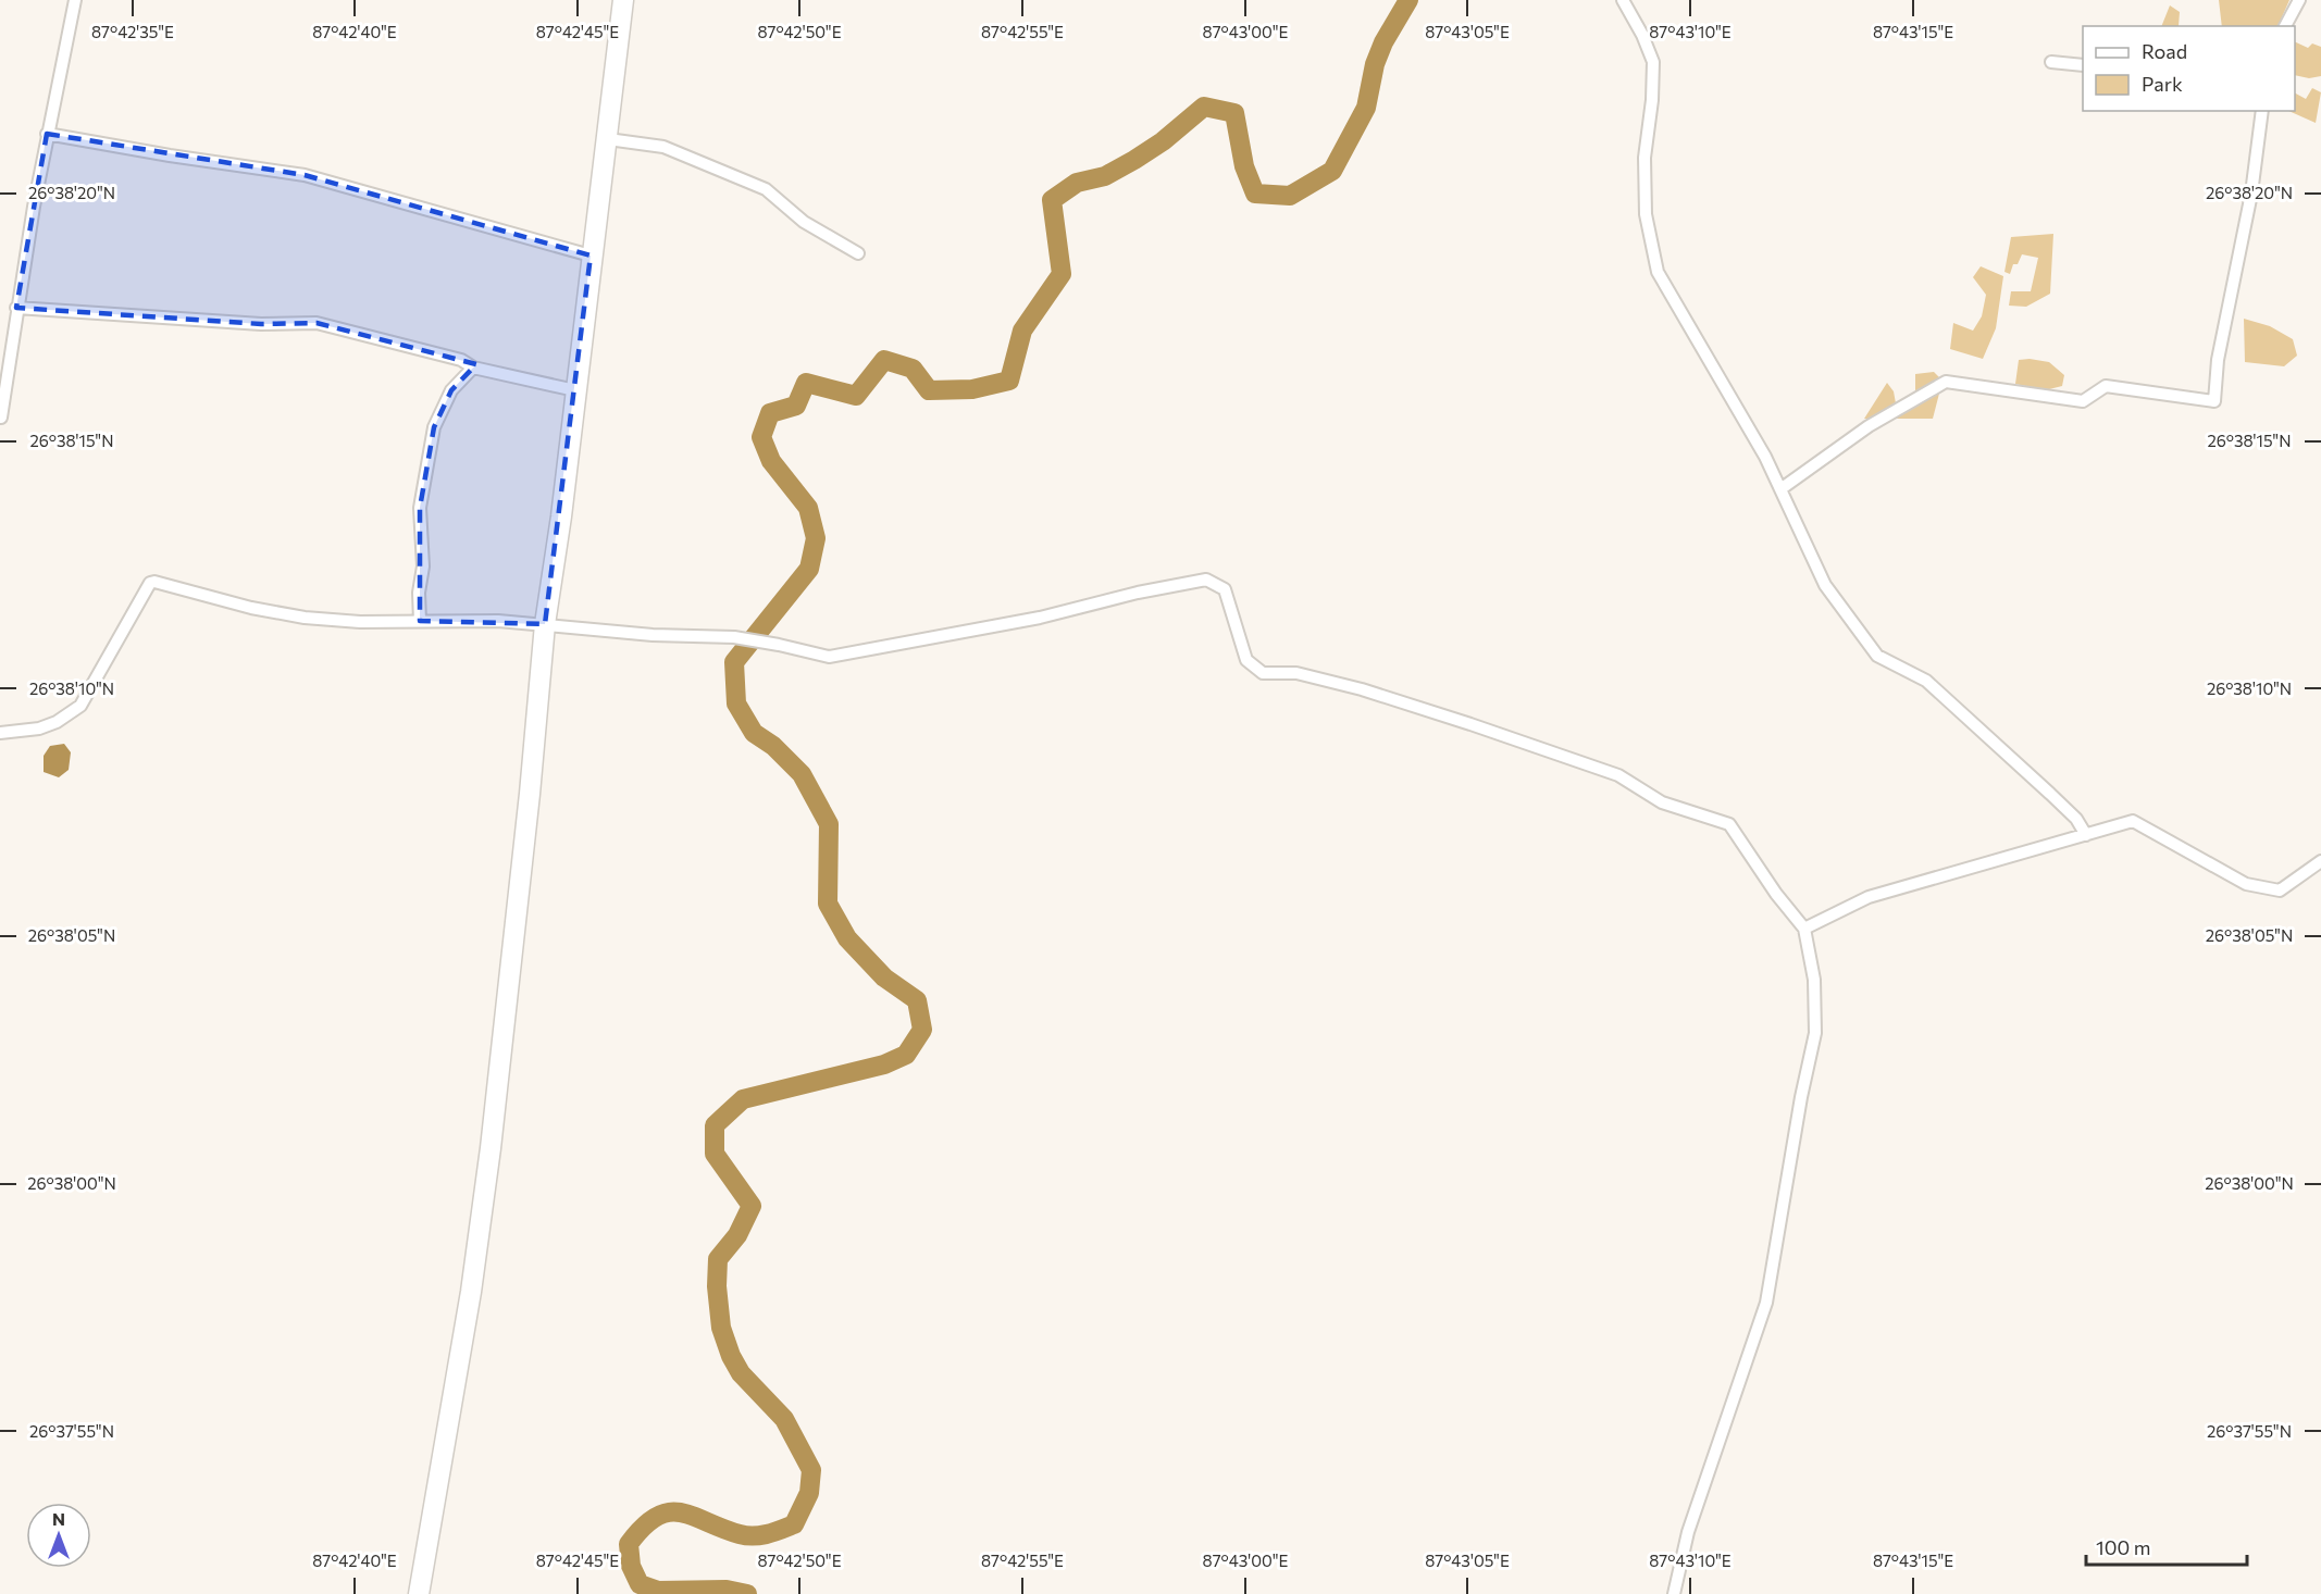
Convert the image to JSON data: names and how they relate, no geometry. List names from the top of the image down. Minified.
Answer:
{"legend":["Road","Park"],"scale_bar":"100 m","north":"top","coordinates":["87°42'35\"E","87°42'40\"E","87°42'45\"E","87°42'50\"E","87°42'55\"E","87°43'00\"E","87°43'05\"E","87°43'10\"E","87°43'15\"E","26°38'20\"N","26°38'15\"N","26°38'10\"N","26°38'05\"N","26°38'00\"N","26°37'55\"N"]}
